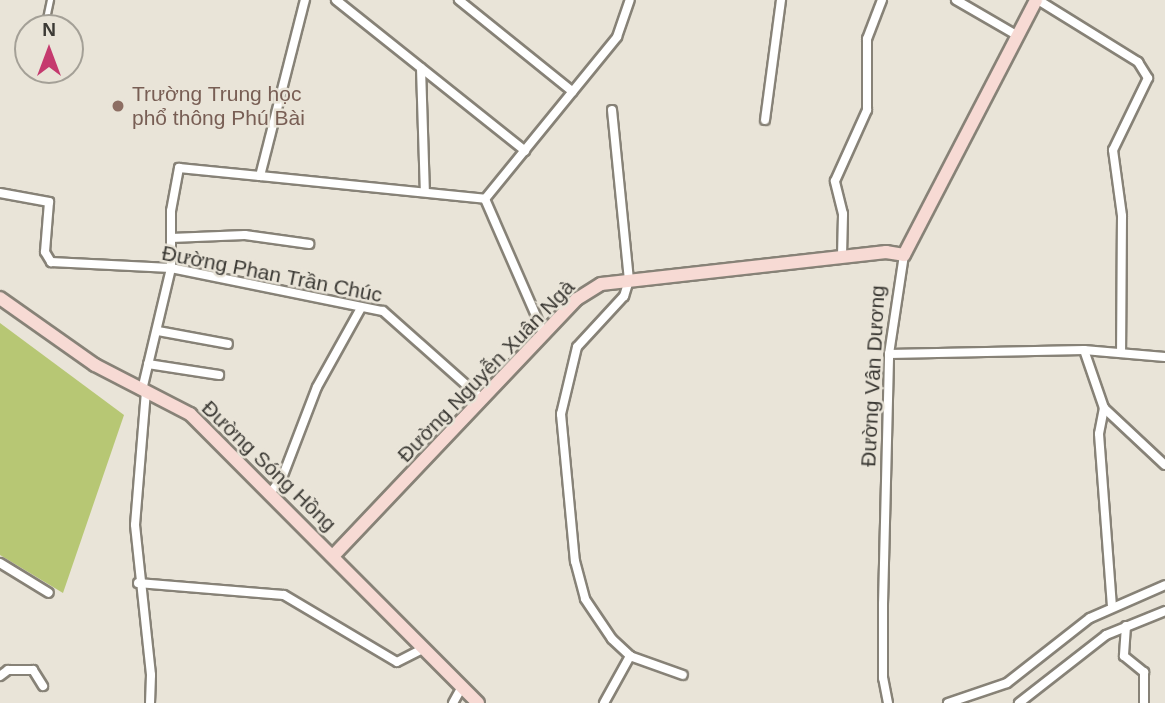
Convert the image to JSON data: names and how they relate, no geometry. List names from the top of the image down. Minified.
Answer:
{"streets":{"street":["Đường Phan Trần Chúc","Đường Nguyễn Xuân Ngà","Đường Vân Dương","Đường Sóng Hồng"]},"crossings":[["Đường Phan Trần Chúc","Đường Nguyễn Xuân Ngà"],["Đường Nguyễn Xuân Ngà","Đường Vân Dương"],["Đường Nguyễn Xuân Ngà","Đường Sóng Hồng"]],"places":["Trường Trung học phổ thông Phú Bài"],"north":"top"}
